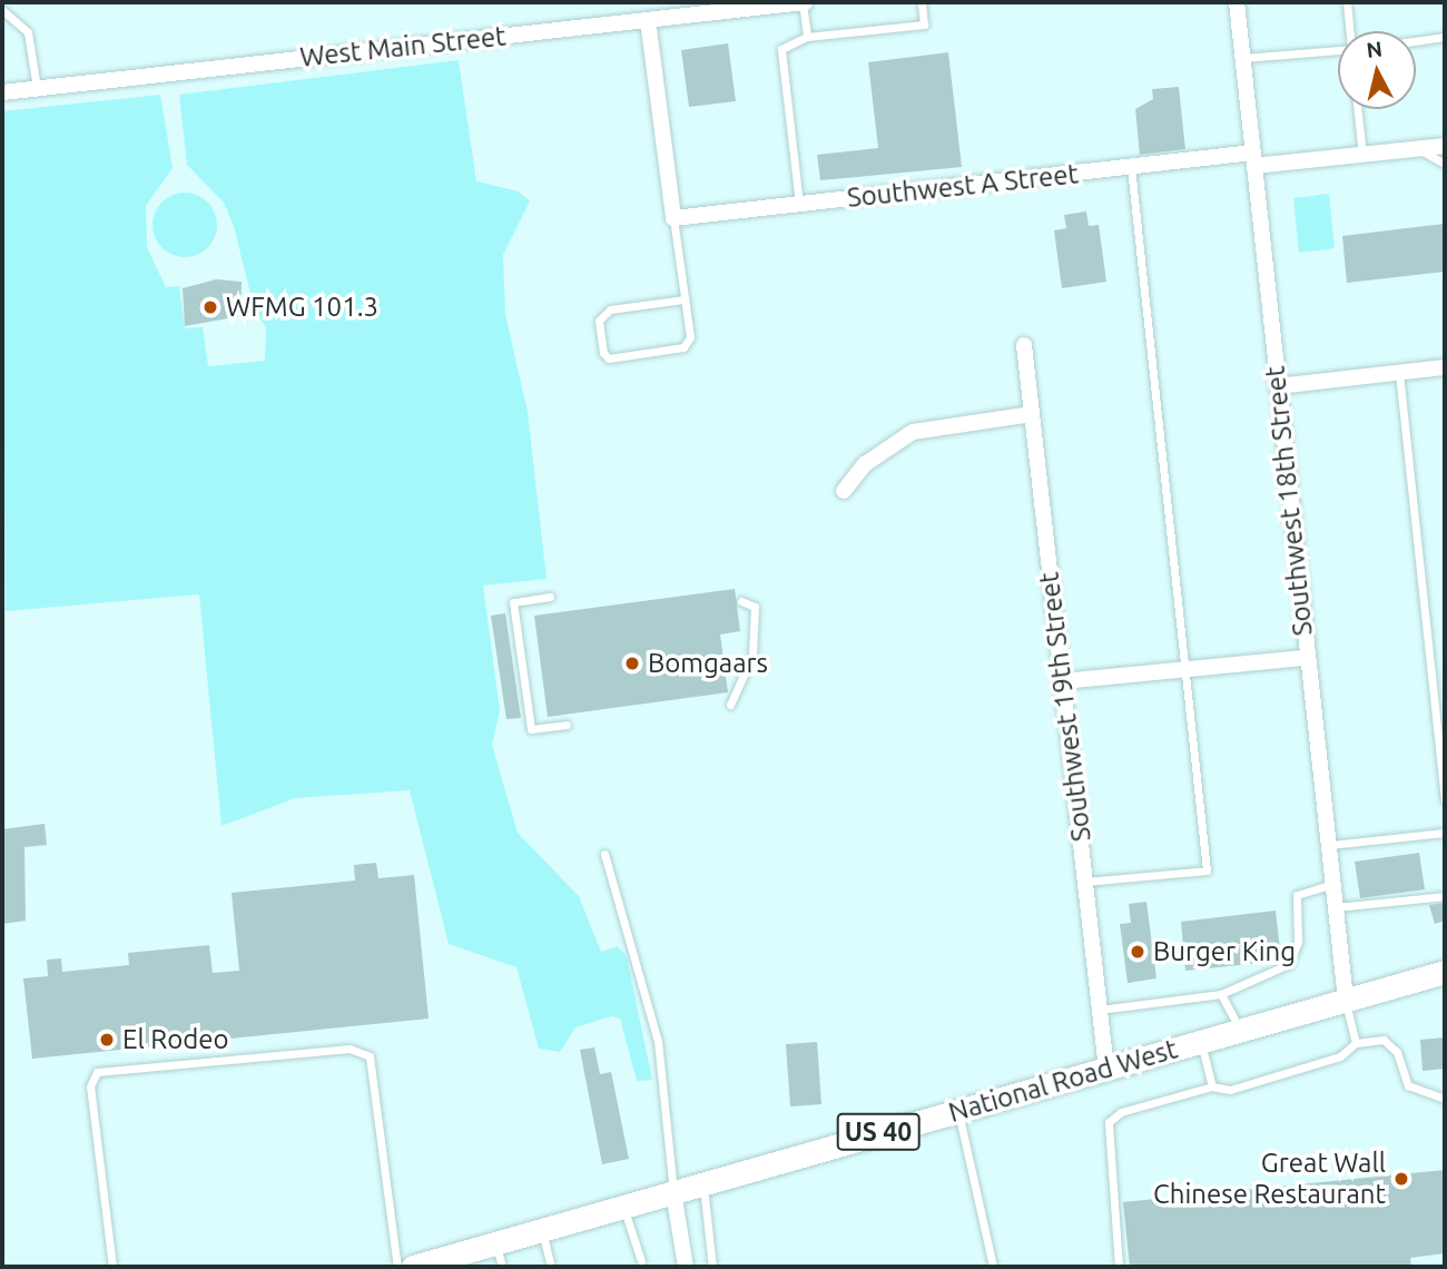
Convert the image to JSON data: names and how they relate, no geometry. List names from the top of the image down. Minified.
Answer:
{"streets":{"main road":["National Road West","US 40"],"street":["West Main Street","Southwest A Street","Southwest 18th Street","Southwest 19th Street"]},"crossings":[["Southwest A Street","Southwest 18th Street"],["Southwest 18th Street","National Road West"],["Southwest 19th Street","National Road West"]],"places":["WFMG 101.3","Bomgaars","Burger King","El Rodeo","Great Wall Chinese Restaurant"],"north":"top"}
